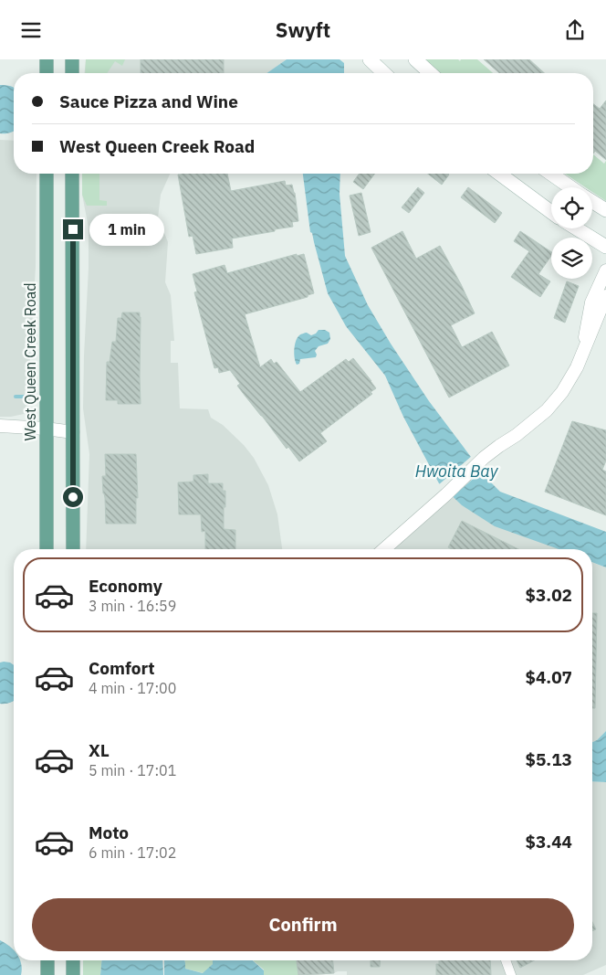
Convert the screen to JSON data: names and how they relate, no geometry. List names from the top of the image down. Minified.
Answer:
{"streets":{"main road":["West Queen Creek Road"]},"water":["Hwoita Bay"],"page":{"header":"Swyft","banner":["Sauce Pizza and Wine","West Queen Creek Road"],"bubble":"1 min","list":[{"name":"Economy","note":"3 min · 16:59","value":"$3.02"},{"name":"Comfort","note":"4 min · 17:00","value":"$4.07"},{"name":"XL","note":"5 min · 17:01","value":"$5.13"},{"name":"Moto","note":"6 min · 17:02","value":"$3.44"}],"buttons":"Confirm"}}
